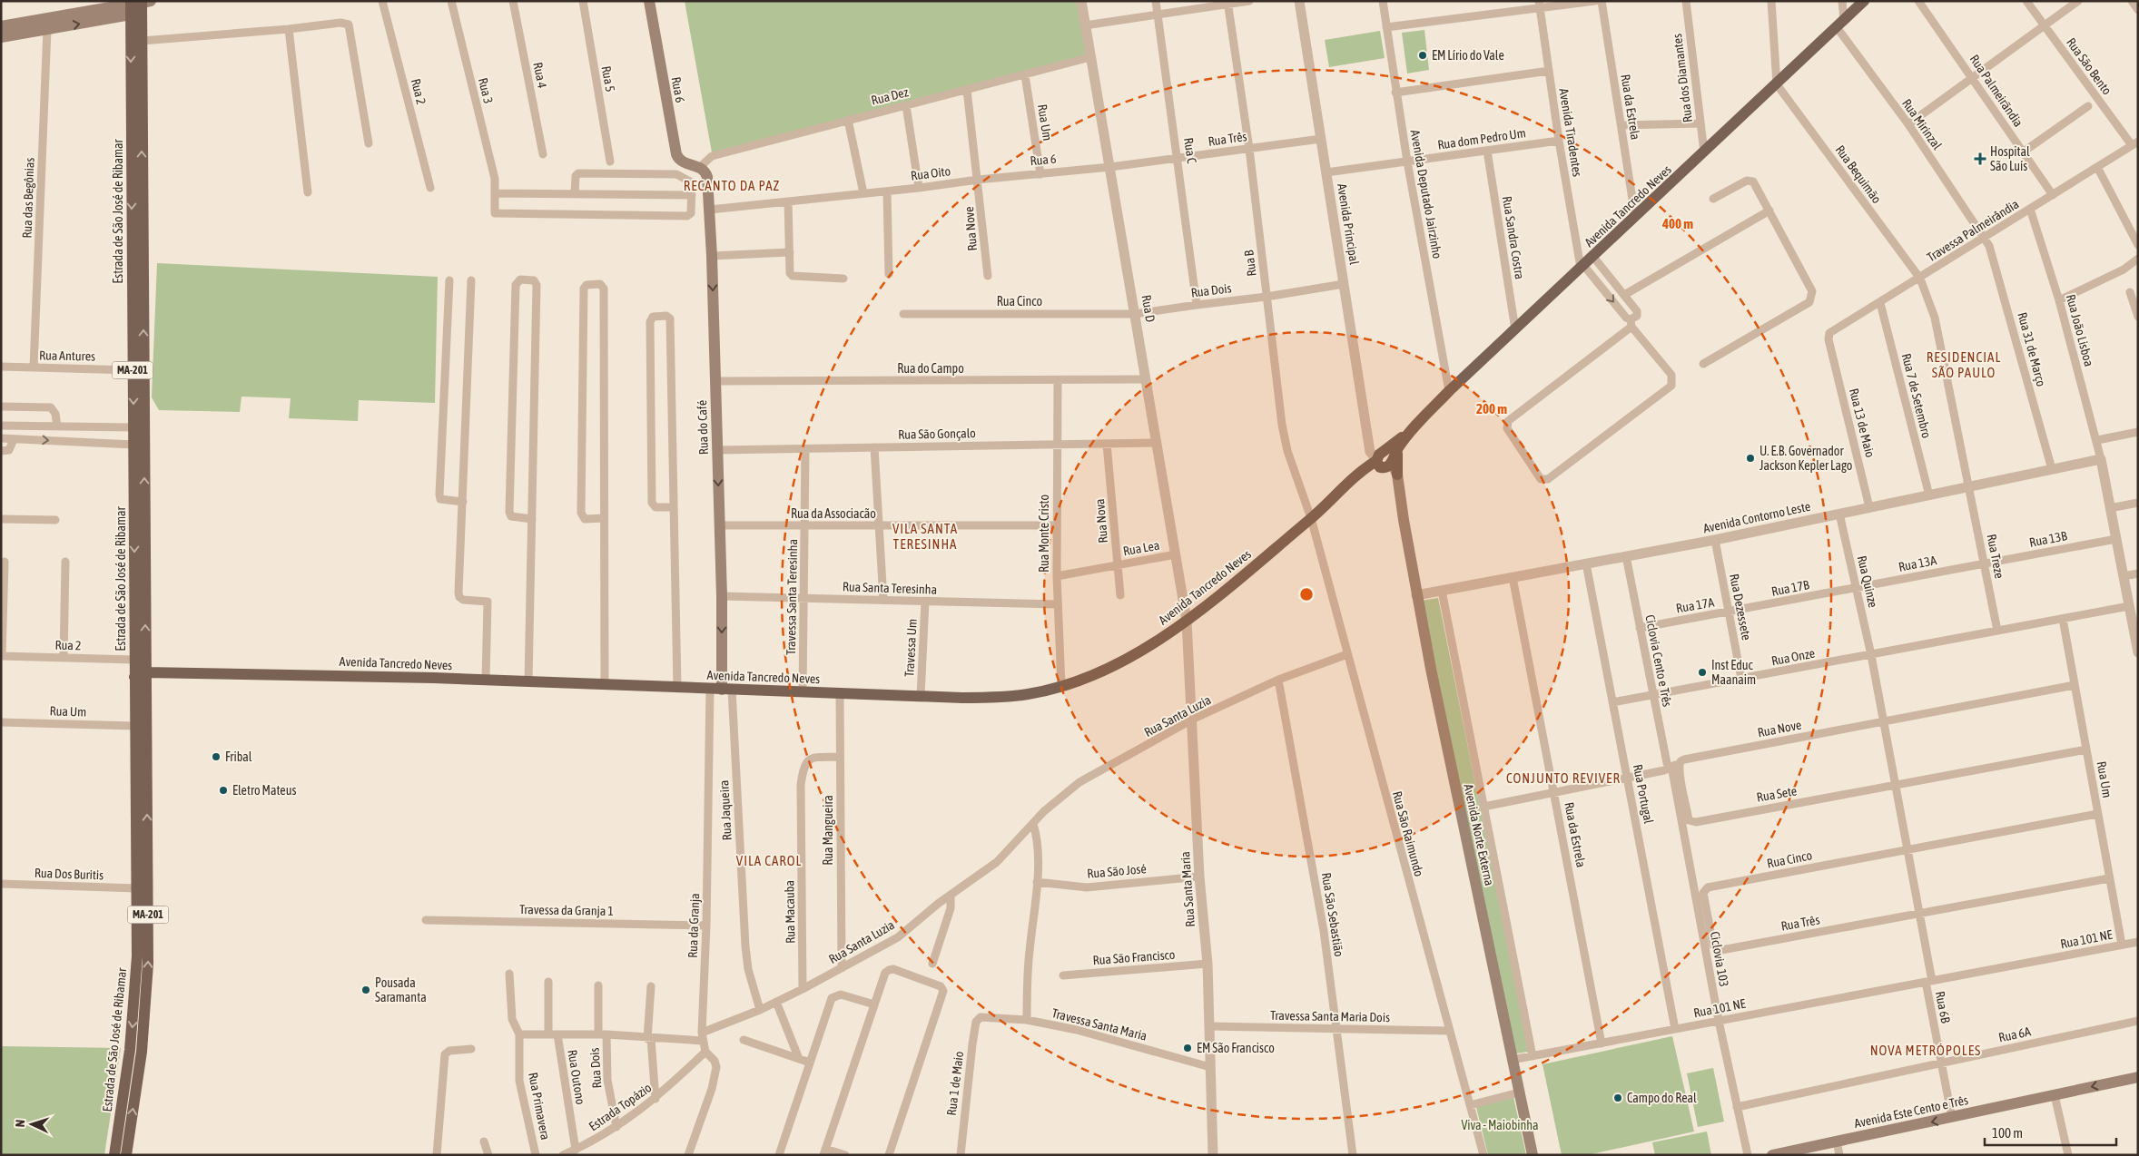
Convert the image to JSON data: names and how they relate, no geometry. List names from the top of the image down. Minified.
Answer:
{"streets":{"main road":["Rua 6","Avenida Tancredo Neves","Estrada de São José de Ribamar","MA-201","Rua do Café","Avenida Norte Externa","Avenida Este Cento e Três"],"street":["Rua São Bento","Rua 4","Rua dos Diamantes","Rua 5","Rua 3","Rua Palmeirãndia","Rua 2","Rua Dez","Rua da Estrela","Rua Um","Rua Mirinzal","Avenida Tiradentes","Rua Três","Rua dom Pedro Um","Rua C","Rua Oito","Rua Bequimão","Avenida Deputado Jairzinho","Rua das Begônias","Avenida Principal","Rua Nove","Travessa Palmeirândia","Rua Sandra Costra","Rua B","Rua Dois","Rua Cinco","Rua D","Rua João Lisboa","Rua 31 de Março","Rua Antures","Rua do Campo","Rua 7 de Setembro","Rua 13 de Maio","Rua São Gonçalo","Rua da Associacão","Avenida Contorno Leste","Rua Nova","Rua Monte Cristo","Rua 13B","Rua Lea","Rua Treze","Rua 13A","Rua Quinze","Rua Santa Teresinha","Rua 17B","Travessa Santa Teresinha","Rua 17A","Rua Dezessete","Travessa Um","Rua Onze","Ciclovia Cento e Três","Rua Santa Luzia","Rua Portugal","Rua Sete","Rua Jaqueira","Rua Mangueira","Rua São Raimundo","Rua São José","Rua Dos Buritis","Rua Santa Maria","Travessa da Granja 1","Rua Macauba","Rua São Sebastião","Rua da Granja","Rua 101 NE","Rua São Francisco","Ciclovia 103","Rua 6B","Travessa Santa Maria Dois","Travessa Santa Maria","Rua 6A","Rua Outono","Rua 1 de Maio","Rua Primavera","Estrada Topázio"]},"crossings":[["Rua São Bento","Travessa Palmeirândia"],["Rua dos Diamantes","Avenida Tancredo Neves"],["Rua 6","Rua Dez"],["Rua 6","Rua Um"],["Rua 6","Rua Três"],["Rua 6","Rua Oito"],["Rua 6","Rua Nove"],["Rua 6","Rua D"],["Rua 6","Rua do Café"],["Rua Palmeirãndia","Travessa Palmeirândia"],["Rua 2","Estrada de São José de Ribamar"],["Rua Dez","Rua Um"],["Rua Dez","Rua D"],["Rua Dez","Rua do Café"],["Rua da Estrela","Avenida Tancredo Neves"],["Rua da Estrela","Rua Nove"],["Rua da Estrela","Avenida Contorno Leste"],["Rua da Estrela","Rua 101 NE"],["Rua Um","Rua Três"],["Rua Um","Estrada de São José de Ribamar"],["Rua Um","Rua Nove"],["Rua Um","Rua Cinco"],["Rua Um","Rua Onze"],["Rua Um","Rua Sete"],["Rua Um","Rua 101 NE"],["Rua Mirinzal","Avenida Tancredo Neves"],["Rua Mirinzal","Travessa Palmeirândia"],["Rua Mirinzal","Rua 31 de Março"],["Avenida Tiradentes","Rua dom Pedro Um"],["Avenida Tiradentes","Avenida Tancredo Neves"],["Rua Três","Rua C"],["Rua Três","Avenida Principal"],["Rua Três","Rua B"],["Rua Três","Rua Cinco"],["Rua Três","Rua D"],["Rua Três","Ciclovia 103"],["Rua dom Pedro Um","Avenida Deputado Jairzinho"],["Rua dom Pedro Um","Avenida Principal"],["Rua dom Pedro Um","Rua Sandra Costra"],["Rua C","Rua Dois"],["Rua Oito","Rua Nove"],["Rua Bequimão","Avenida Tancredo Neves"],["Rua Bequimão","Travessa Palmeirândia"],["Rua Bequimão","Avenida Contorno Leste"],["Rua Bequimão","Rua Treze"],["Avenida Deputado Jairzinho","Avenida Tancredo Neves"],["Rua das Begônias","Rua Antures"],["Avenida Tancredo Neves","Estrada de São José de Ribamar"],["Avenida Tancredo Neves","Avenida Principal"],["Avenida Tancredo Neves","Rua Sandra Costra"],["Avenida Tancredo Neves","Rua B"],["Avenida Tancredo Neves","Rua D"],["Avenida Tancredo Neves","Rua do Café"],["Avenida Tancredo Neves","Rua Monte Cristo"],["Avenida Tancredo Neves","Travessa Santa Teresinha"],["Avenida Tancredo Neves","Travessa Um"],["Avenida Tancredo Neves","Rua Jaqueira"],["Avenida Tancredo Neves","Rua Mangueira"],["Avenida Tancredo Neves","Rua São Raimundo"],["Avenida Tancredo Neves","Avenida Norte Externa"],["Avenida Tancredo Neves","Rua Santa Maria"],["Avenida Tancredo Neves","Rua da Granja"],["Estrada de São José de Ribamar","Rua Antures"],["Estrada de São José de Ribamar","Rua Dos Buritis"],["Avenida Principal","Rua Dois"],["Avenida Principal","Avenida Norte Externa"],["Rua Nove","Ciclovia Cento e Três"],["Rua Nove","Rua Portugal"],["Rua Nove","Rua Sete"],["Rua Nove","Avenida Norte Externa"],["Rua Nove","Ciclovia 103"],["Travessa Palmeirândia","Rua João Lisboa"],["Travessa Palmeirândia","Rua 31 de Março"],["Travessa Palmeirândia","Rua 7 de Setembro"],["Travessa Palmeirândia","Rua 13 de Maio"],["Rua B","Rua Dois"],["Rua B","Rua São Raimundo"],["Rua Dois","Rua Cinco"],["Rua Dois","Rua D"],["Rua Dois","Estrada Topázio"],["Rua Cinco","Rua D"],["Rua Cinco","Ciclovia 103"],["Rua D","Rua do Campo"],["Rua D","Rua São Gonçalo"],["Rua D","Rua Lea"],["Rua D","Rua Santa Maria"],["Rua João Lisboa","Avenida Contorno Leste"],["Rua 31 de Março","Avenida Contorno Leste"],["Rua do Campo","Rua do Café"],["Rua do Campo","Rua Monte Cristo"],["Rua 7 de Setembro","Avenida Contorno Leste"],["Rua 13 de Maio","Avenida Contorno Leste"],["Rua do Café","Rua São Gonçalo"],["Rua do Café","Rua da Associacão"],["Rua do Café","Rua Santa Teresinha"],["Rua do Café","Rua Jaqueira"],["Rua São Gonçalo","Rua Nova"],["Rua São Gonçalo","Rua Monte Cristo"],["Rua São Gonçalo","Travessa Santa Teresinha"],["Rua da Associacão","Rua Monte Cristo"],["Rua da Associacão","Travessa Santa Teresinha"],["Avenida Contorno Leste","Rua Treze"],["Avenida Contorno Leste","Rua Quinze"],["Avenida Contorno Leste","Rua Dezessete"],["Avenida Contorno Leste","Ciclovia Cento e Três"],["Avenida Contorno Leste","Rua Portugal"],["Avenida Contorno Leste","Avenida Norte Externa"],["Rua Nova","Rua Lea"],["Rua Monte Cristo","Rua Lea"],["Rua Monte Cristo","Rua Santa Teresinha"],["Rua 13B","Rua Treze"],["Rua 13B","Rua 13A"],["Rua Treze","Rua 13A"],["Rua Treze","Rua Onze"],["Rua 13A","Rua Quinze"],["Rua 13A","Rua 17B"],["Rua Quinze","Rua 17B"],["Rua Quinze","Rua Onze"],["Rua Santa Teresinha","Travessa Santa Teresinha"],["Rua Santa Teresinha","Travessa Um"],["Rua 17B","Rua 17A"],["Rua 17B","Rua Dezessete"],["Rua 17A","Rua Dezessete"],["Rua 17A","Ciclovia Cento e Três"],["Rua Dezessete","Rua Onze"],["Rua Onze","Ciclovia Cento e Três"],["Rua Onze","Rua Portugal"],["Ciclovia Cento e Três","Ciclovia 103"],["Rua Santa Luzia","Rua Jaqueira"],["Rua Santa Luzia","Rua Mangueira"],["Rua Santa Luzia","Rua São Raimundo"],["Rua Santa Luzia","Rua Santa Maria"],["Rua Santa Luzia","Rua Macauba"],["Rua Santa Luzia","Rua São Sebastião"],["Rua Santa Luzia","Rua da Granja"],["Rua Portugal","Rua 101 NE"],["Rua Mangueira","Rua Macauba"],["Rua São Raimundo","Travessa Santa Maria Dois"],["Avenida Norte Externa","Rua 101 NE"],["Rua São José","Rua Santa Maria"],["Rua Santa Maria","Rua São Francisco"],["Rua Santa Maria","Travessa Santa Maria Dois"],["Rua Santa Maria","Travessa Santa Maria"],["Travessa da Granja 1","Rua da Granja"],["Rua São Sebastião","Travessa Santa Maria Dois"],["Rua da Granja","Estrada Topázio"],["Rua 101 NE","Ciclovia 103"],["Rua 101 NE","Rua 6B"],["Ciclovia 103","Rua 6A"],["Rua 6B","Rua 6A"],["Rua 6B","Avenida Este Cento e Três"],["Travessa Santa Maria","Rua 1 de Maio"],["Rua Outono","Estrada Topázio"]],"one_way":["Rua do Café","Avenida Este Cento e Três"],"districts":["RECANTO DA PAZ","RESIDENCIAL SÃO PAULO","VILA SANTA TERESINHA","CONJUNTO REVIVER","VILA CAROL","NOVA METRÓPOLES"],"parks":["Viva - Maiobinha"],"places":{"other":["EM Lírio do Vale","U. E.B. Governador Jackson Kepler Lago","Inst Educ Maanaim","Fribal","Eletro Mateus","Pousada Saramanta","EM São Francisco","Campo do Real"],"health":["Hospital São Luís"]},"scale_bar":"100 m","north":"left","rings":["400 m","200 m"]}
